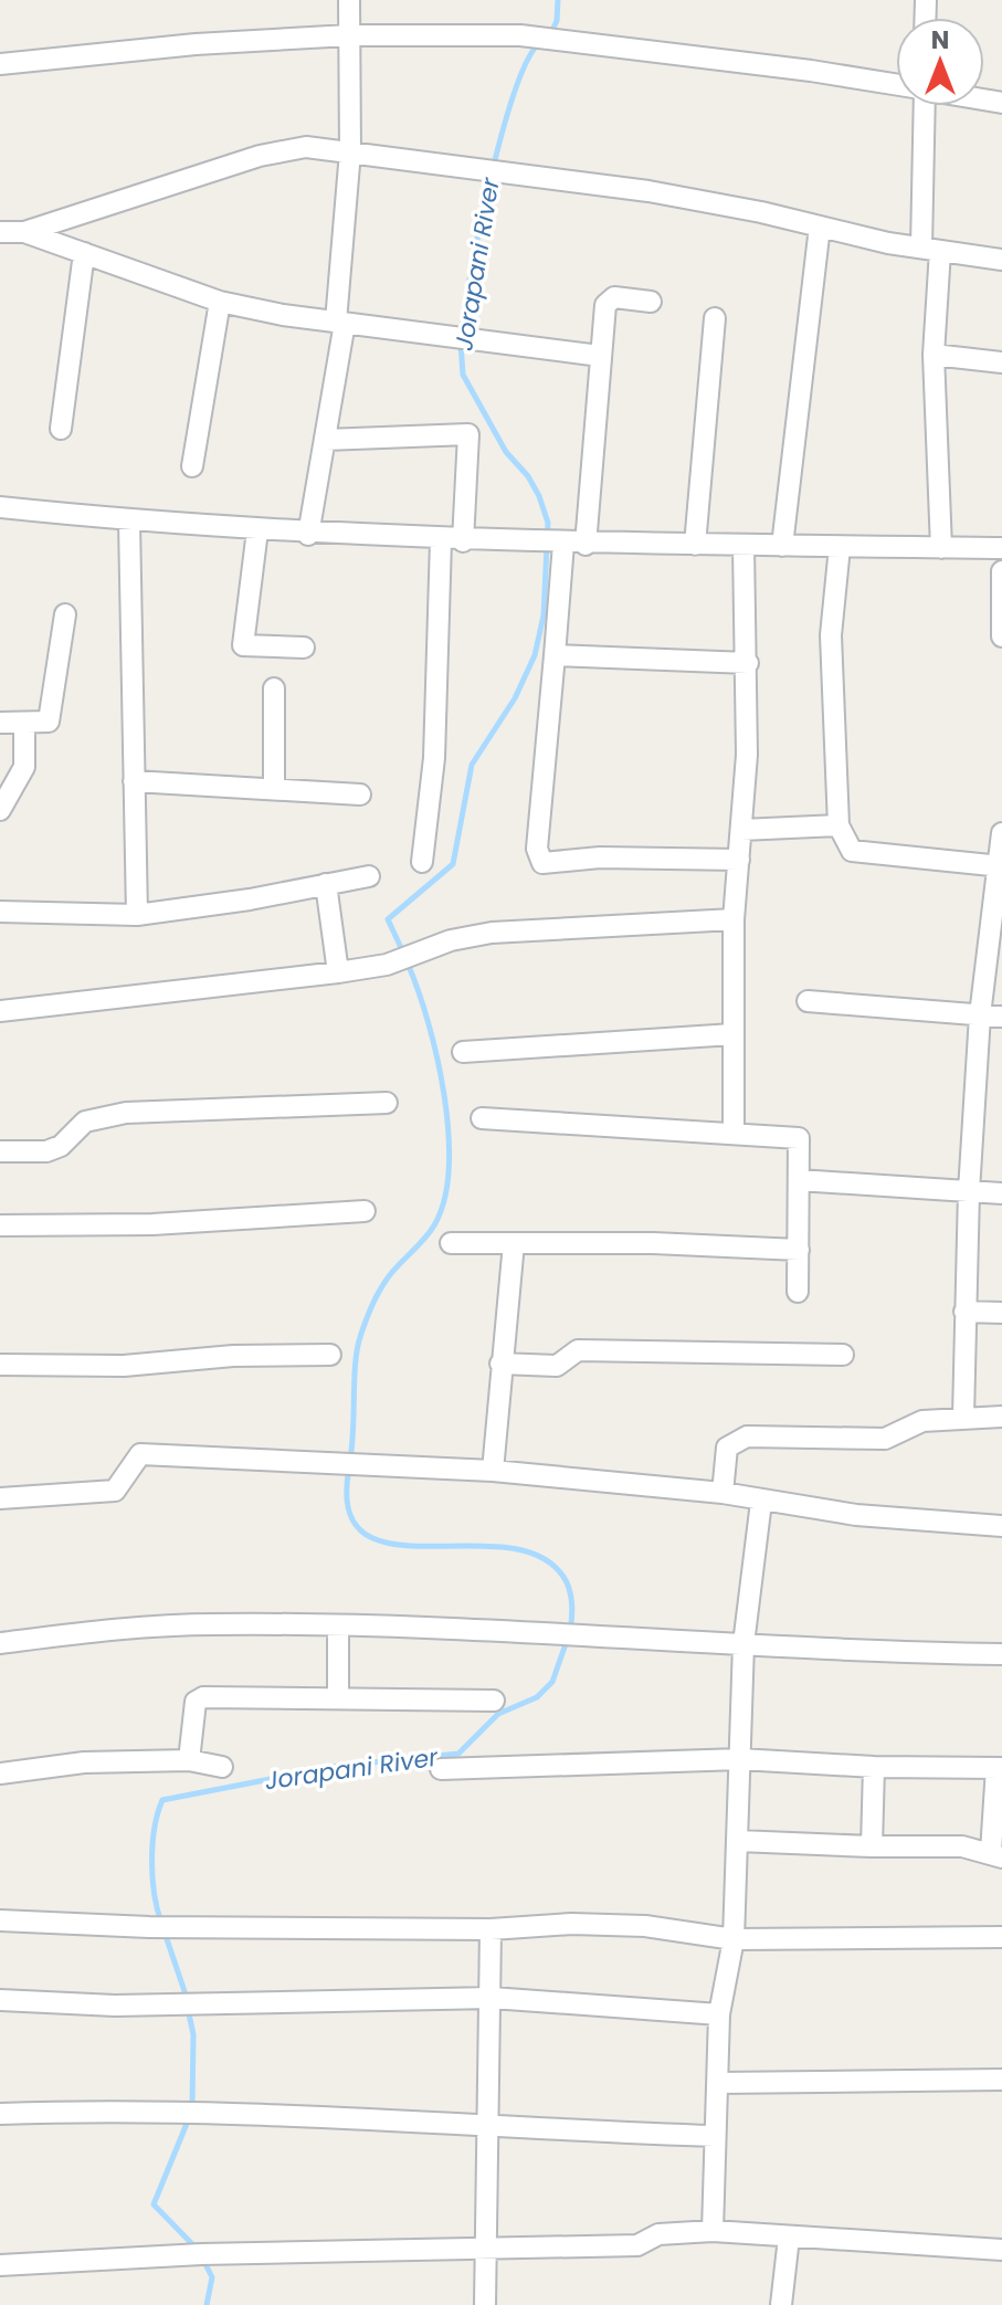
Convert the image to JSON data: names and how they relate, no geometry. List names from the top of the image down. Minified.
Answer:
{"water":["Jorapani River"],"north":"top"}
